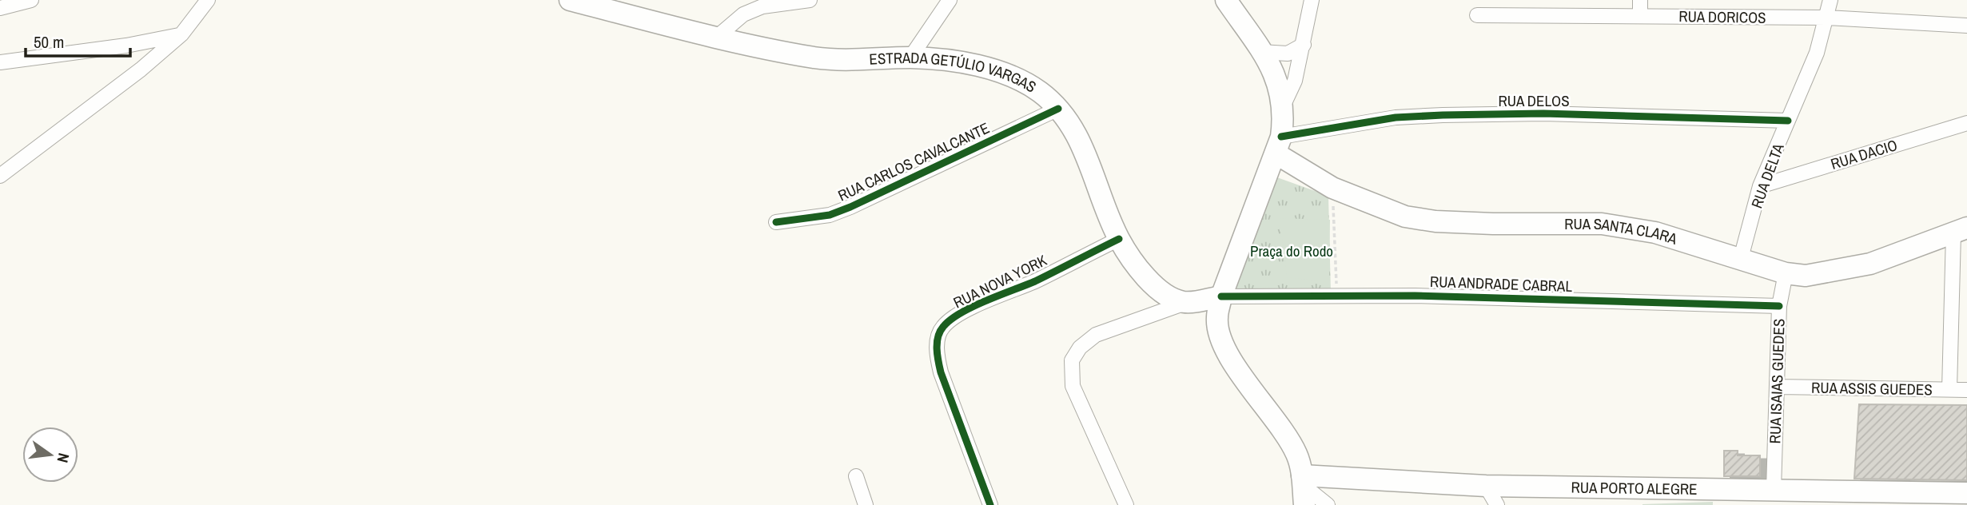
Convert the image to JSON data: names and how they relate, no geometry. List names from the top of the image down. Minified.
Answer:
{"streets":{"main road":["ESTRADA GETÚLIO VARGAS","RUA SANTA CLARA","RUA PORTO ALEGRE"],"street":["RUA DORICOS","RUA DELOS","RUA DACIO","RUA CARLOS CAVALCANTE","RUA DELTA","RUA NOVA YORK","RUA ANDRADE CABRAL","RUA ISAIAS GUEDES","RUA ASSIS GUEDES"]},"crossings":[["RUA DORICOS","RUA DELTA"],["ESTRADA GETÚLIO VARGAS","RUA CARLOS CAVALCANTE"],["ESTRADA GETÚLIO VARGAS","RUA NOVA YORK"],["RUA DELOS","RUA DELTA"],["RUA DELOS","RUA SANTA CLARA"],["RUA DACIO","RUA DELTA"],["RUA DELTA","RUA SANTA CLARA"],["RUA SANTA CLARA","RUA ISAIAS GUEDES"],["RUA ANDRADE CABRAL","RUA ISAIAS GUEDES"],["RUA ISAIAS GUEDES","RUA ASSIS GUEDES"],["RUA ISAIAS GUEDES","RUA PORTO ALEGRE"]],"parks":["Praça do Rodo"],"scale_bar":"50 m","north":"right"}
